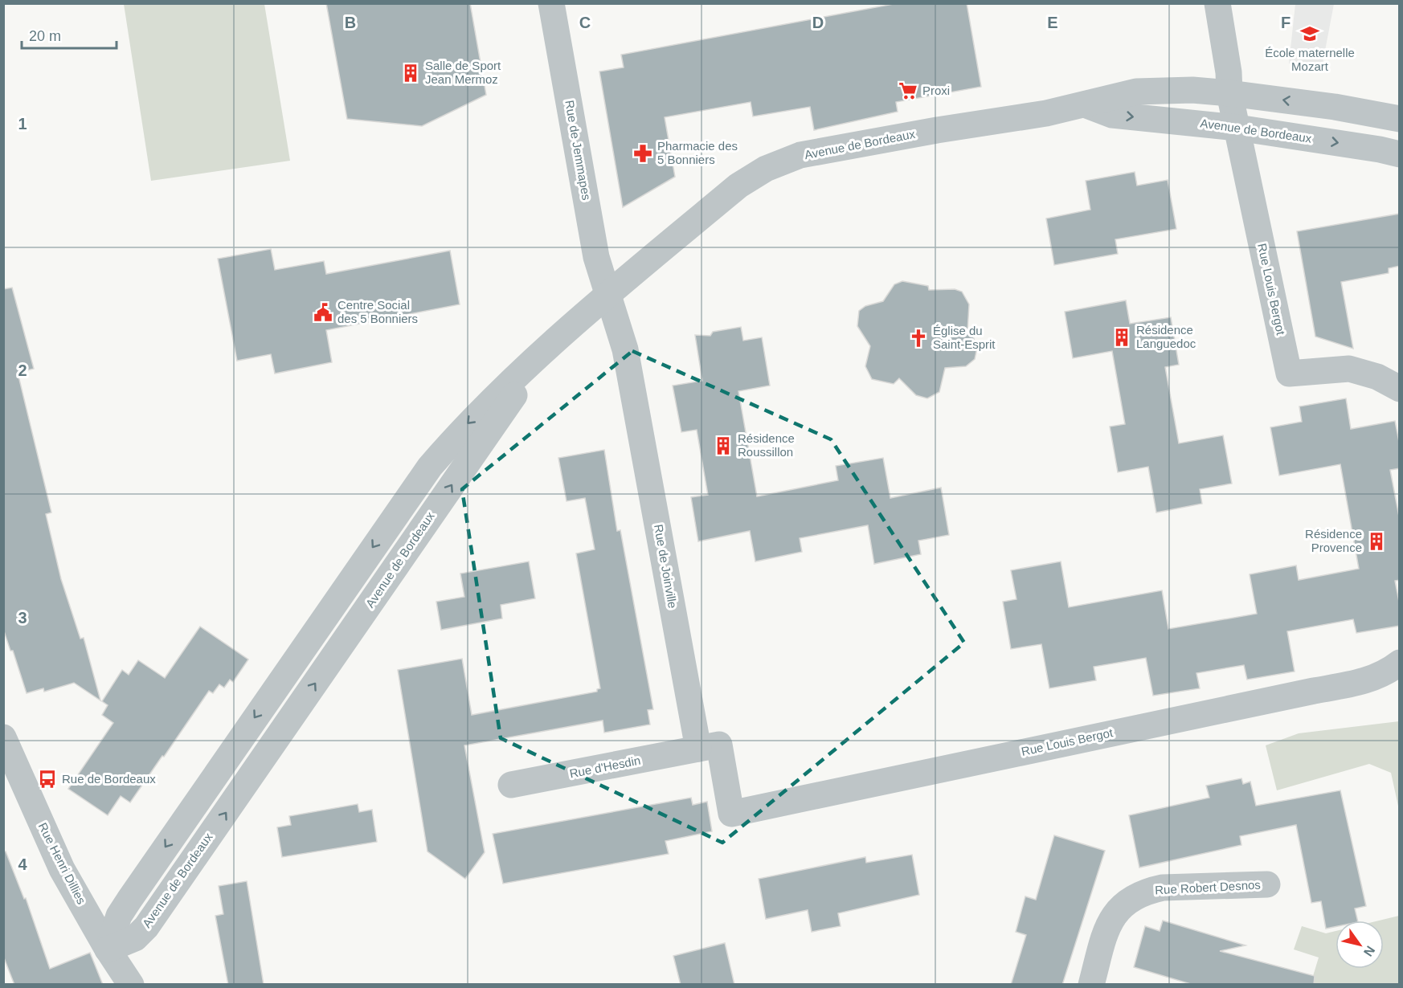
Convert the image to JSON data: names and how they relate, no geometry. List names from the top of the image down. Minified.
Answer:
{"streets":{"street":["Avenue de Bordeaux","Rue de Jemmapes","Rue Louis Bergot","Rue de Joinville","Rue d'Hesdin","Rue Henri Dillies","Rue Robert Desnos"]},"crossings":[["Avenue de Bordeaux","Rue de Jemmapes"],["Avenue de Bordeaux","Rue Louis Bergot"],["Avenue de Bordeaux","Rue de Joinville"],["Avenue de Bordeaux","Rue Henri Dillies"],["Rue de Jemmapes","Rue de Joinville"],["Rue Louis Bergot","Rue de Joinville"],["Rue Louis Bergot","Rue d'Hesdin"],["Rue de Joinville","Rue d'Hesdin"]],"places":{"school or university":["École maternelle Mozart"],"building":["Salle de Sport Jean Mermoz","Résidence Languedoc","Résidence Roussillon","Résidence Provence"],"supermarket":["Proxi"],"pharmacy":["Pharmacie des 5 Bonniers"],"public building":["Centre Social des 5 Bonniers"],"church":["Église du Saint-Esprit"],"bus stop":["Rue de Bordeaux"]},"scale_bar":"20 m","north":"bottom right","grid":{"columns":["B","C","D","E","F"],"rows":["1","2","3","4"]}}
